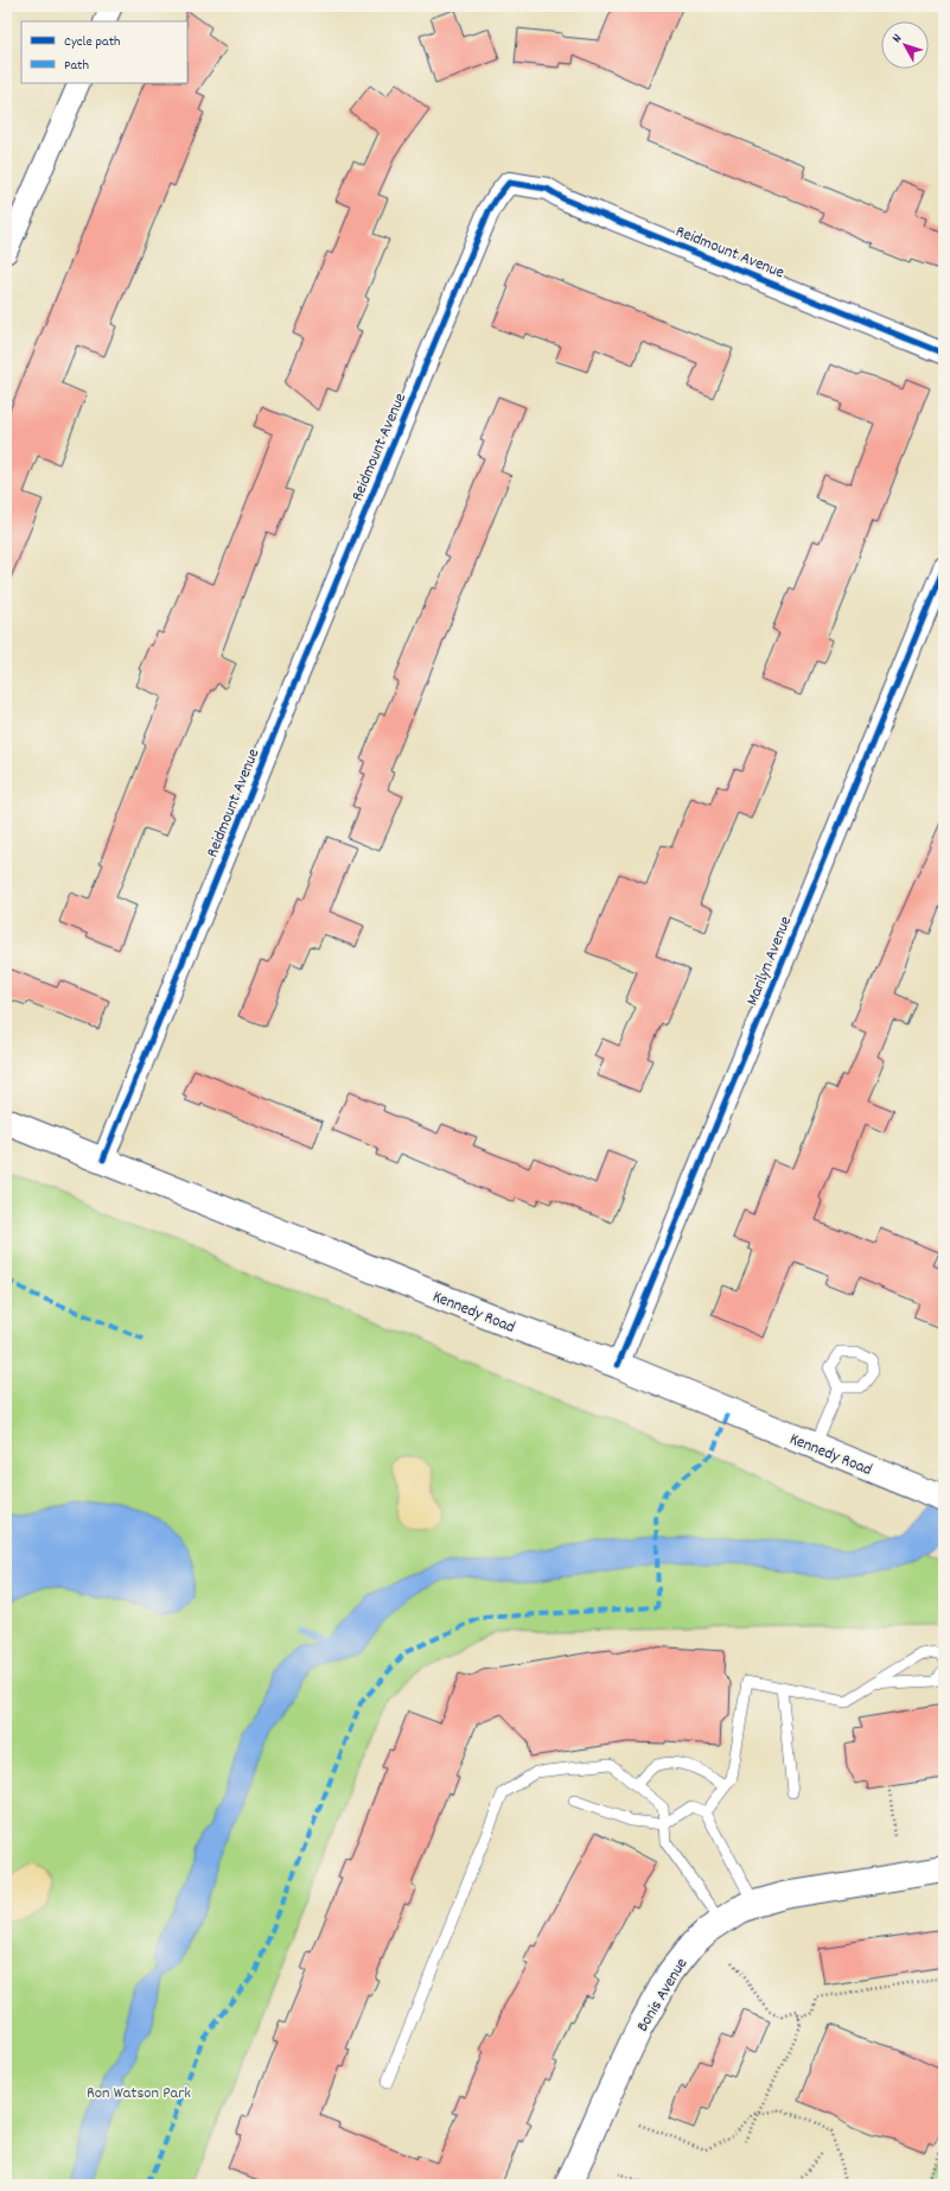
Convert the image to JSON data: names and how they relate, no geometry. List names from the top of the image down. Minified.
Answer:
{"streets":{"main road":["Kennedy Road","Bonis Avenue"],"street":["Reidmount Avenue","Marilyn Avenue"]},"crossings":[["Reidmount Avenue","Kennedy Road"],["Marilyn Avenue","Kennedy Road"]],"parks":["Ron Watson Park"],"legend":["Cycle path","Path"],"north":"top left"}
